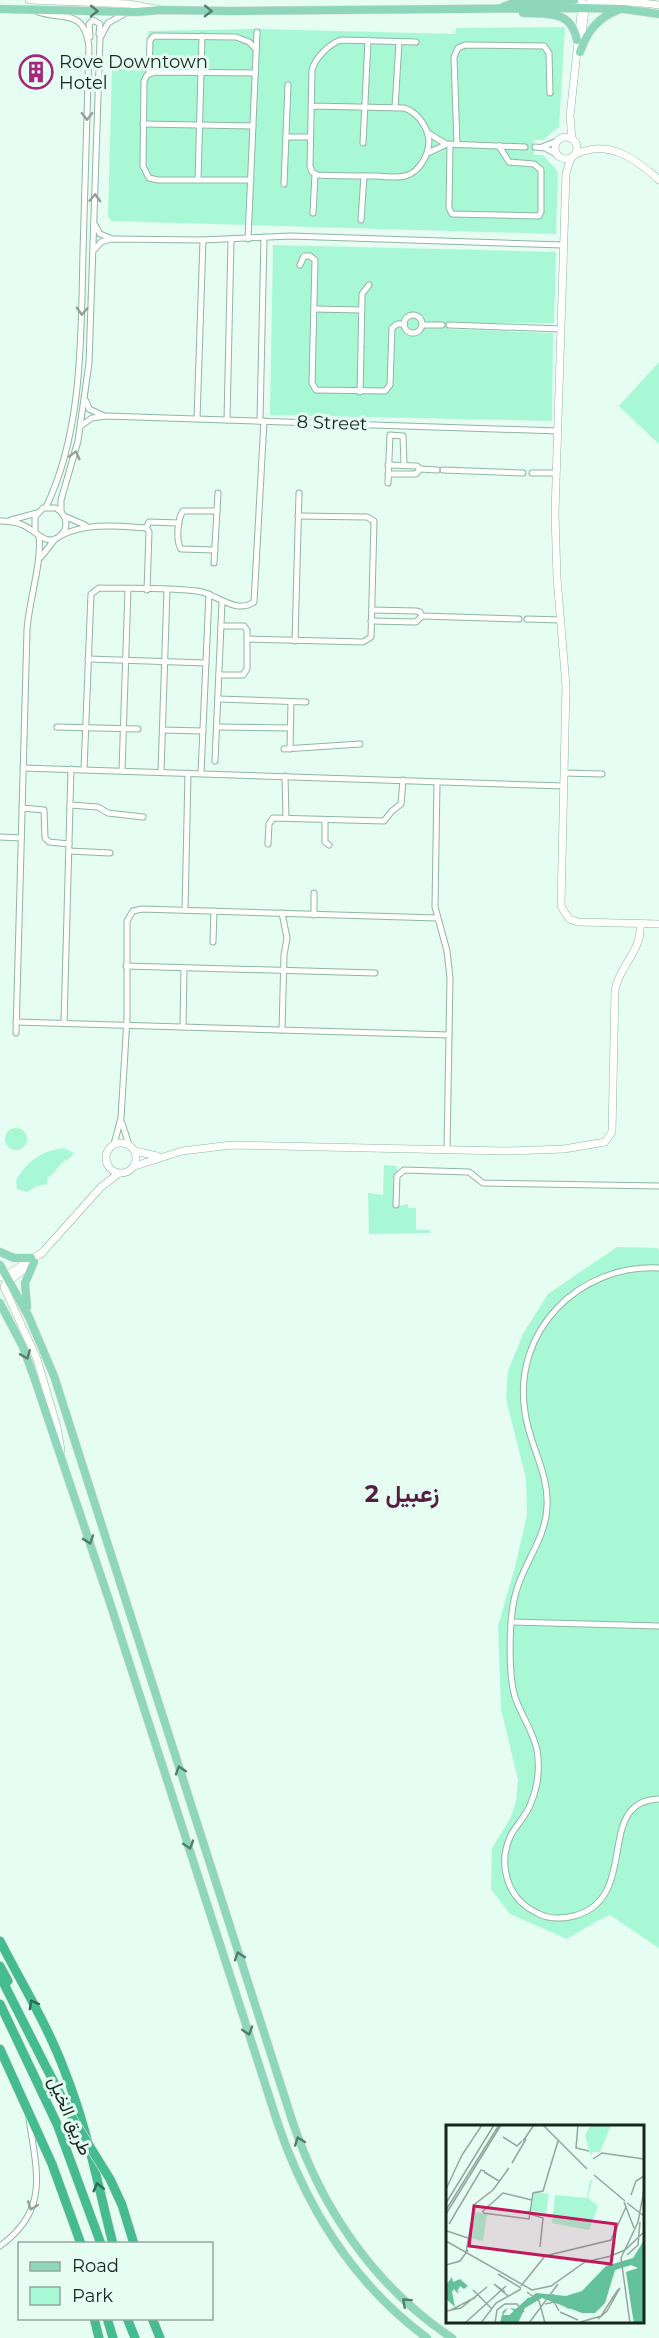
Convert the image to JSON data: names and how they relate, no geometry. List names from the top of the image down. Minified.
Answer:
{"streets":{"highway":["طريق الخيل"],"street":["8 Street"]},"districts":["زعبيل 2"],"places":{"building":["Rove Downtown Hotel"]},"legend":["Road","Park"]}
